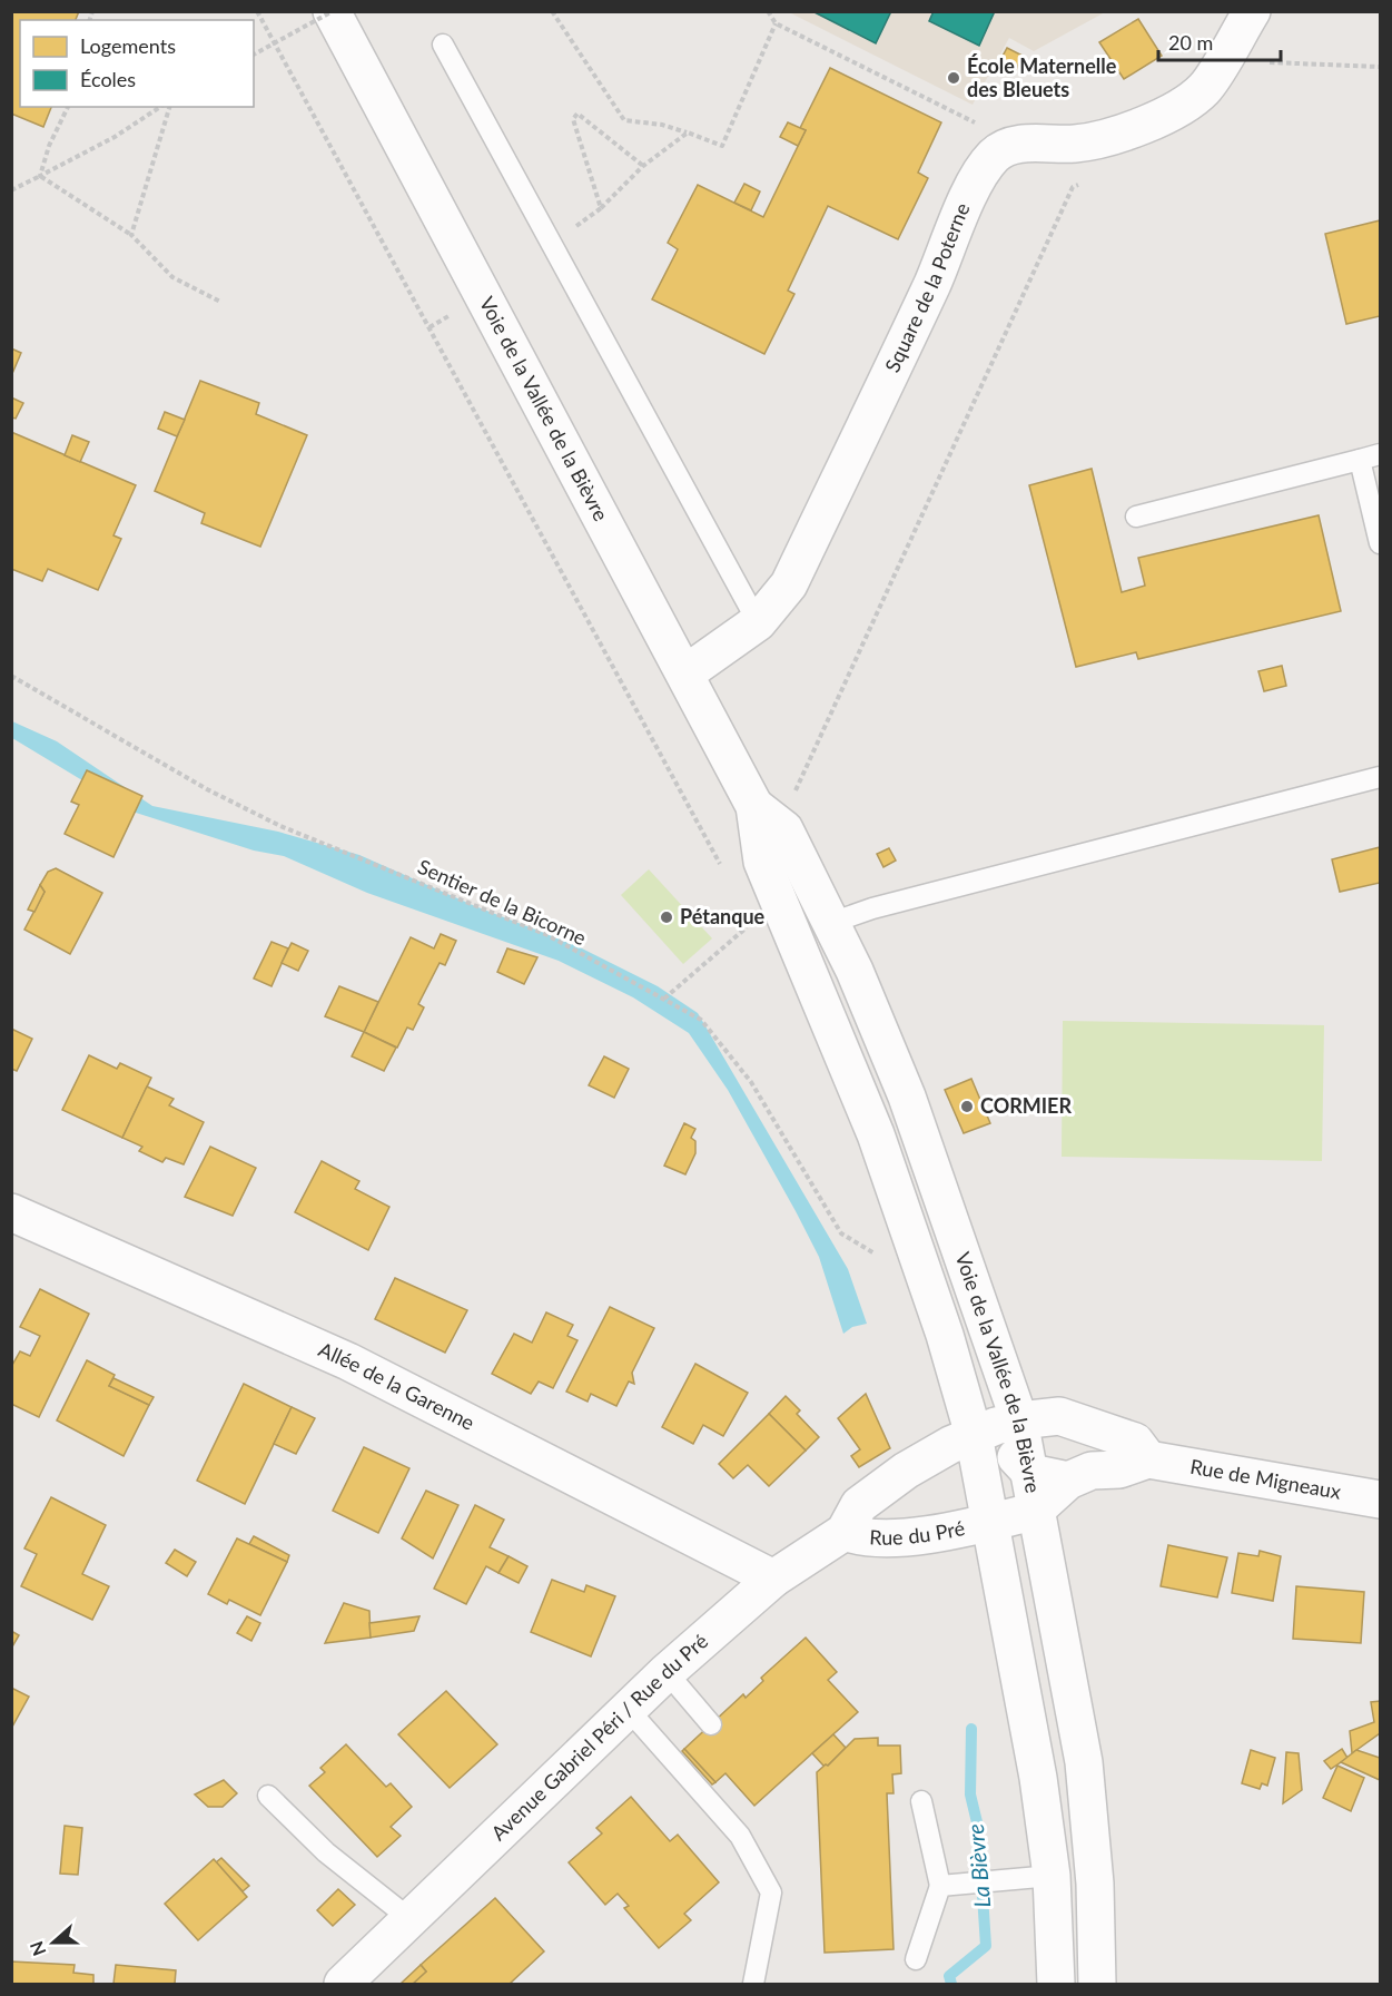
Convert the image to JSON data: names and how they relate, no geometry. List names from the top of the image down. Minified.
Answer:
{"streets":{"main road":["Square de la Poterne","Voie de la Vallée de la Bièvre","Allée de la Garenne","Rue de Migneaux","Rue du Pré","Avenue Gabriel Péri / Rue du Pré"],"path":["Sentier de la Bicorne"]},"crossings":[["Square de la Poterne","Voie de la Vallée de la Bièvre"],["Voie de la Vallée de la Bièvre","Rue de Migneaux"],["Voie de la Vallée de la Bièvre","Rue du Pré"],["Allée de la Garenne","Avenue Gabriel Péri / Rue du Pré"],["Rue de Migneaux","Rue du Pré"],["Rue du Pré","Avenue Gabriel Péri / Rue du Pré"]],"water":["La Bièvre"],"places":["École Maternelle des Bleuets","Pétanque","CORMIER"],"legend":["Logements","Écoles"],"scale_bar":"20 m","north":"left"}
